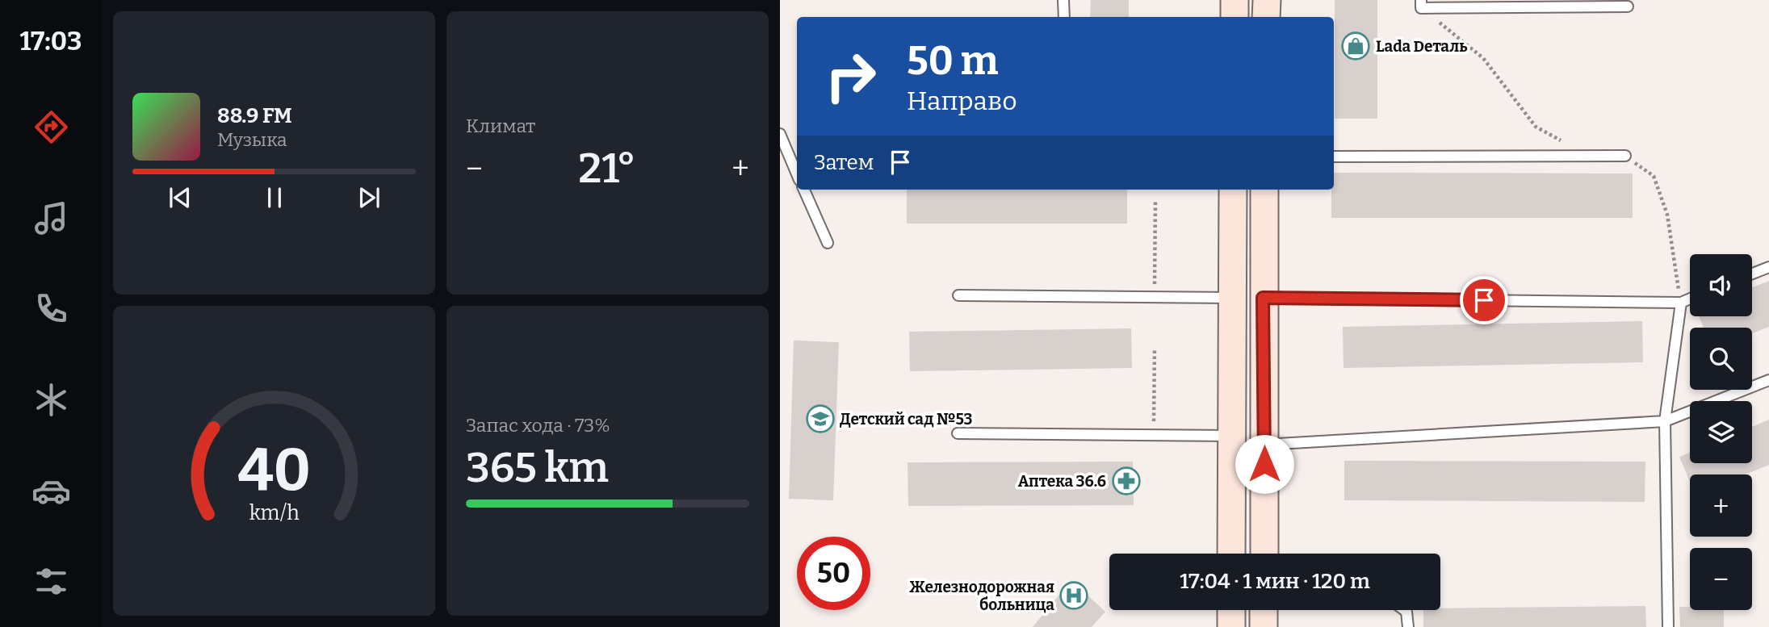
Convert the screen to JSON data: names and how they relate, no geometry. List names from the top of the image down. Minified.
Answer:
{"places":{"shop":["Lada Dеталь"],"school or university":["Детский сад №53"],"pharmacy":["Аптека 36.6"],"hospital":["Железнодорожная больница"]},"page":{"tabs":"17:03","tile":["Климат",["Запас хода · 73%","365 km"]],"turn":["50 m","Направо"],"song":["88.9 FM","Музыка"],"then":"Затем","heat":["−","21°","+"],"map_buttons":["+","−"],"limit":"50","trip":"17:04 · 1 мин · 120 m","gauge":["40","km/h"]}}
